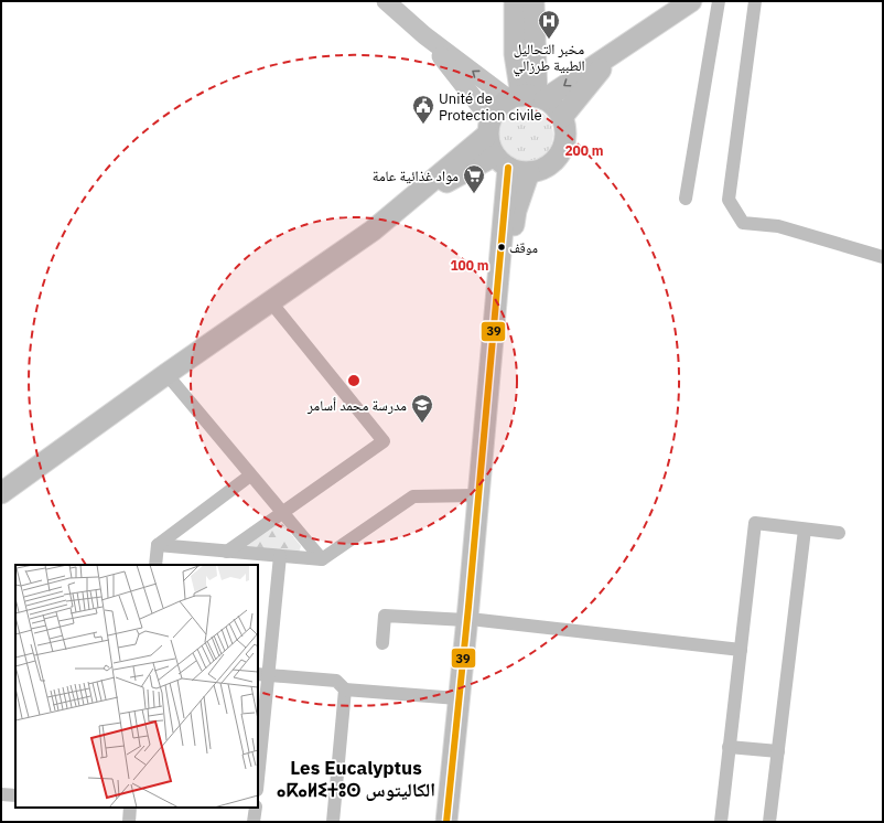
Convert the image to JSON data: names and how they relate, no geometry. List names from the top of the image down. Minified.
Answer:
{"districts":["Les Eucalyptus ⴰⴽⴰⵍⵉⵜⵓⵙ الكاليتوس"],"places":{"hospital":["مخبر التحاليل الطبية طرزالي"],"public building":["Unité de Protection civile"],"supermarket":["مواد غذائية عامة"],"other":["موقف"],"school or university":["مدرسة محمد أسامر"]},"lines":["transit line 39"],"rings":["200 m","100 m"]}
